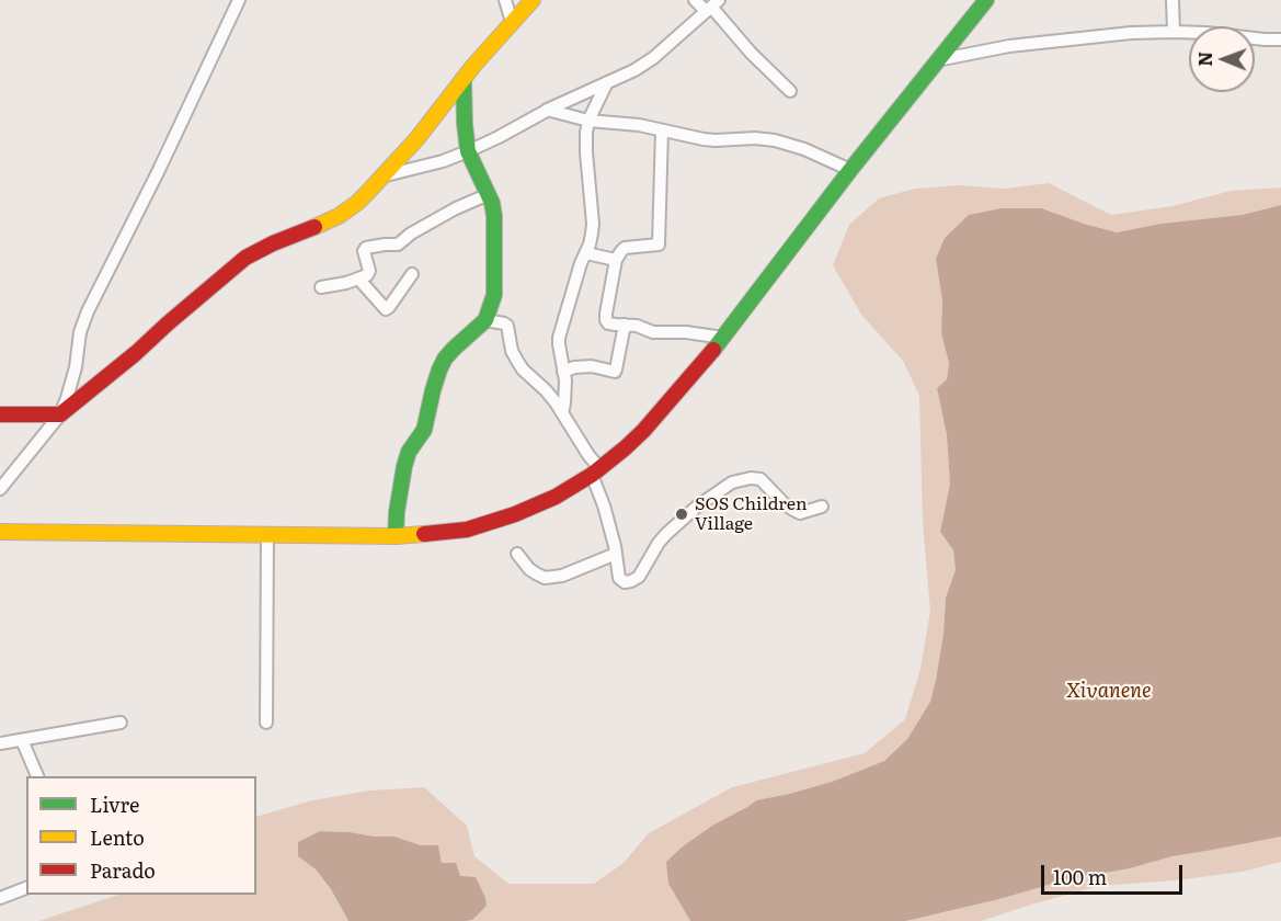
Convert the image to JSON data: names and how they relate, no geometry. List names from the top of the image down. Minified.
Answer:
{"water":["Xivanene"],"places":["SOS Children Village"],"legend":["Livre","Lento","Parado"],"scale_bar":"100 m","north":"left"}
